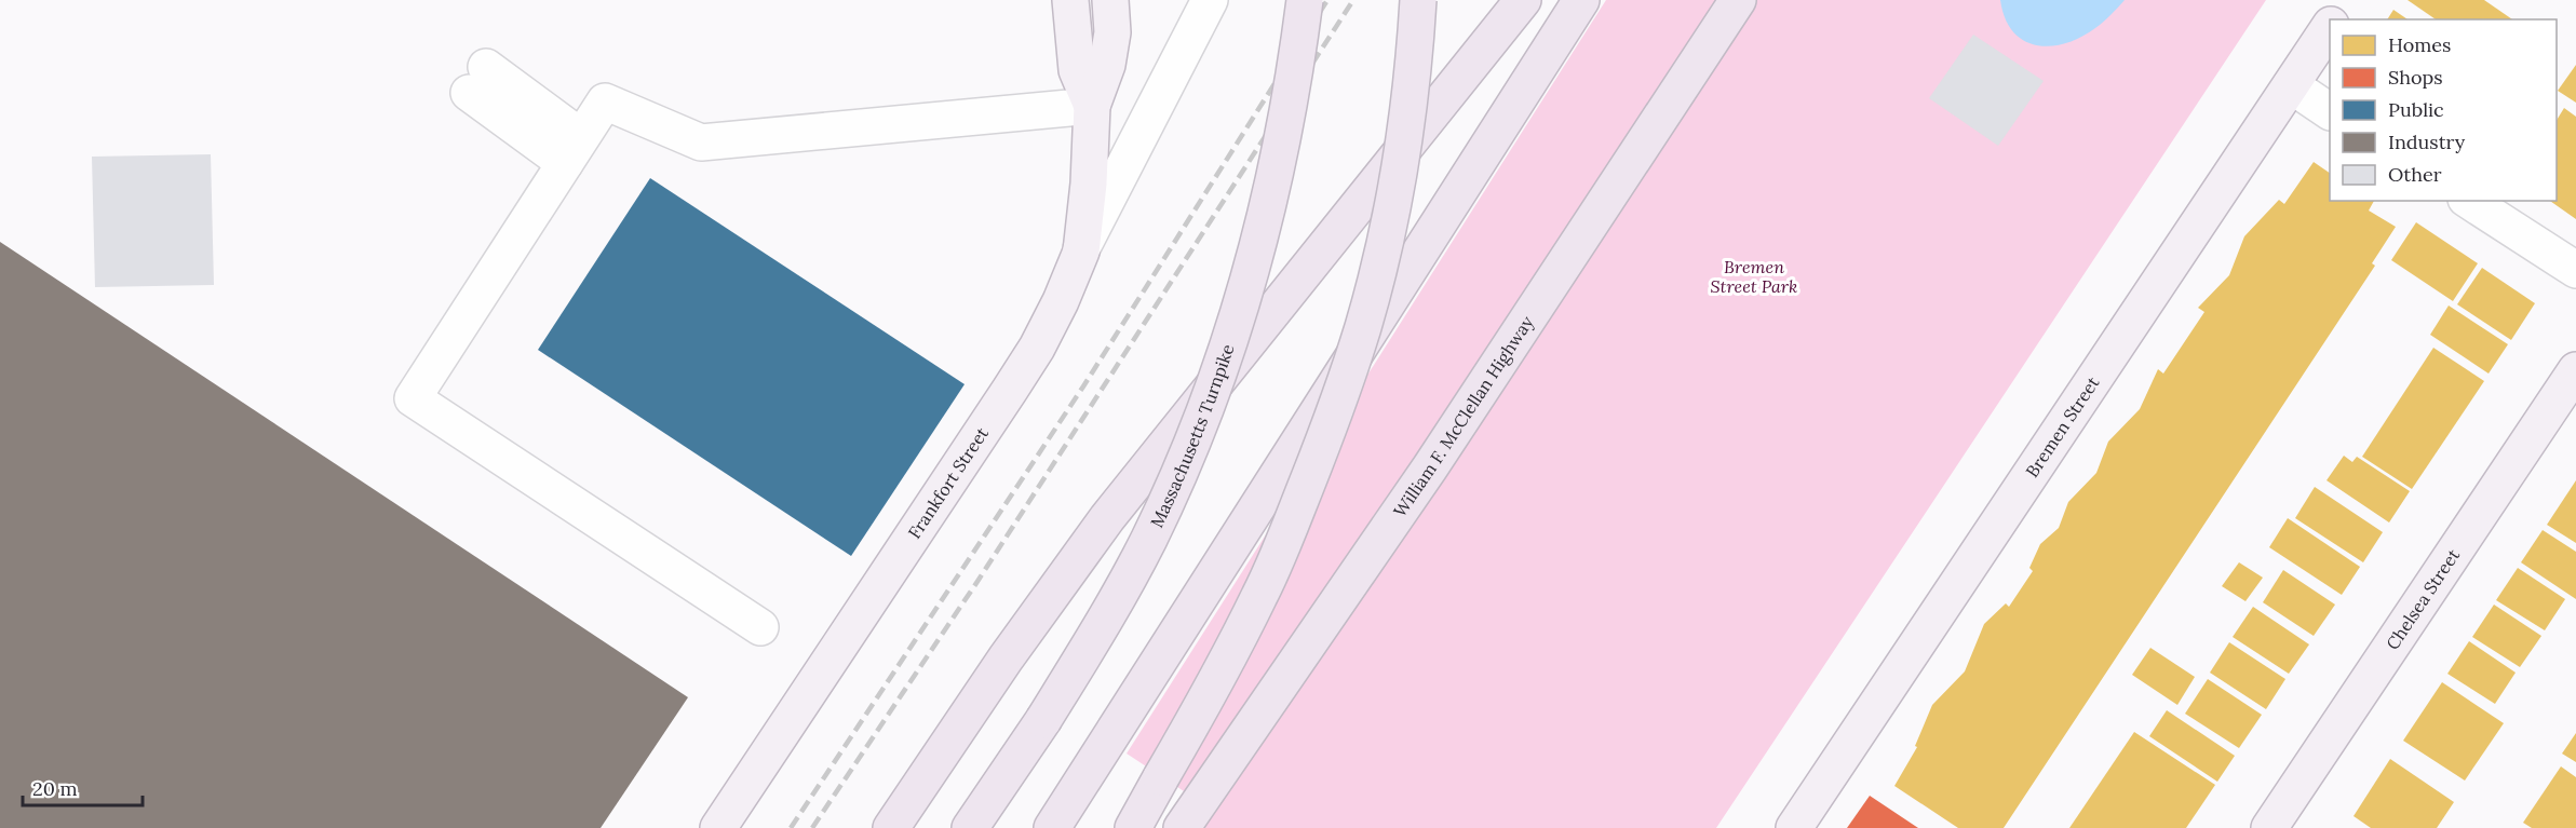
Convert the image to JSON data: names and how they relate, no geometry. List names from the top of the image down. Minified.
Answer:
{"streets":{"highway":["William F. McClellan Highway","Massachusetts Turnpike"],"main road":["Bremen Street","Frankfort Street","Chelsea Street"]},"parks":["Bremen Street Park"],"legend":["Homes","Shops","Public","Industry","Other"],"scale_bar":"20 m"}
